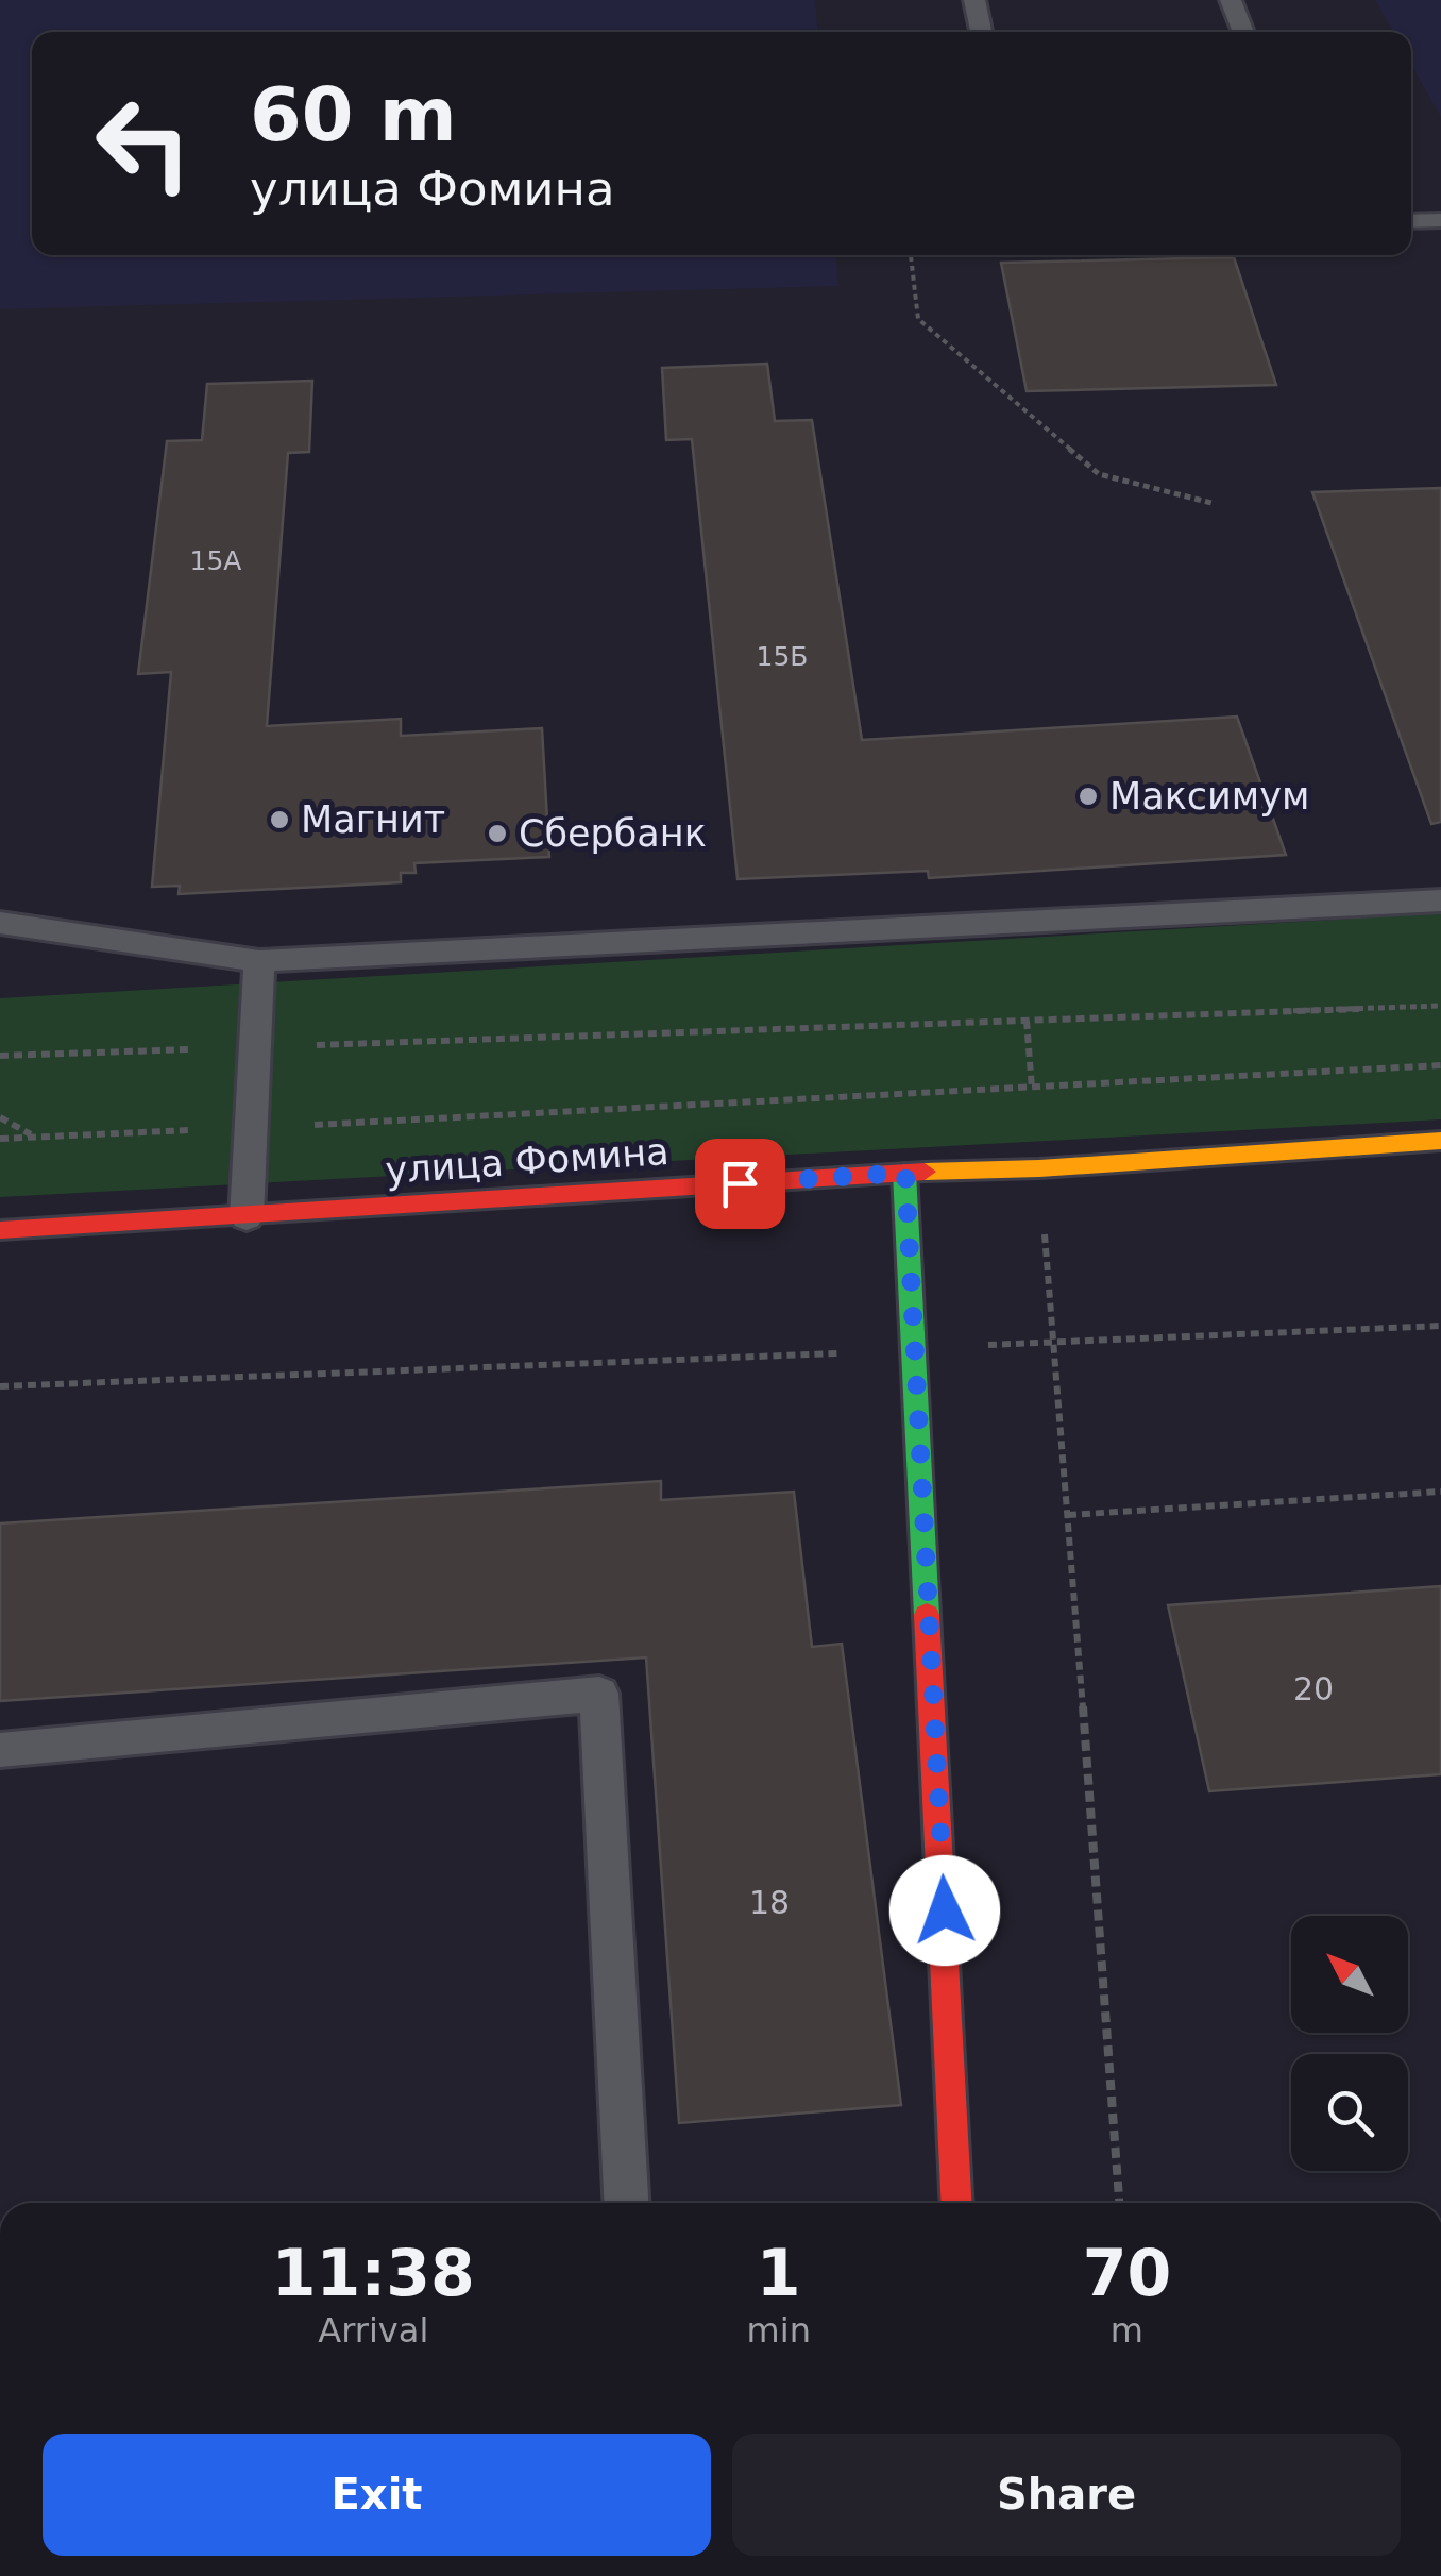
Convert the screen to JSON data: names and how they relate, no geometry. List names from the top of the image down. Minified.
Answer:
{"streets":{"main road":["улица Фомина"]},"places":["Максимум","Магнит","Сбербанк"],"house_numbers":["15А","15Б","20","18"],"north":"top left","page":{"turn":["60 m","улица Фомина"],"eta":["11:38","Arrival","1","min","70","m"],"buttons":["Exit","Share"]}}
